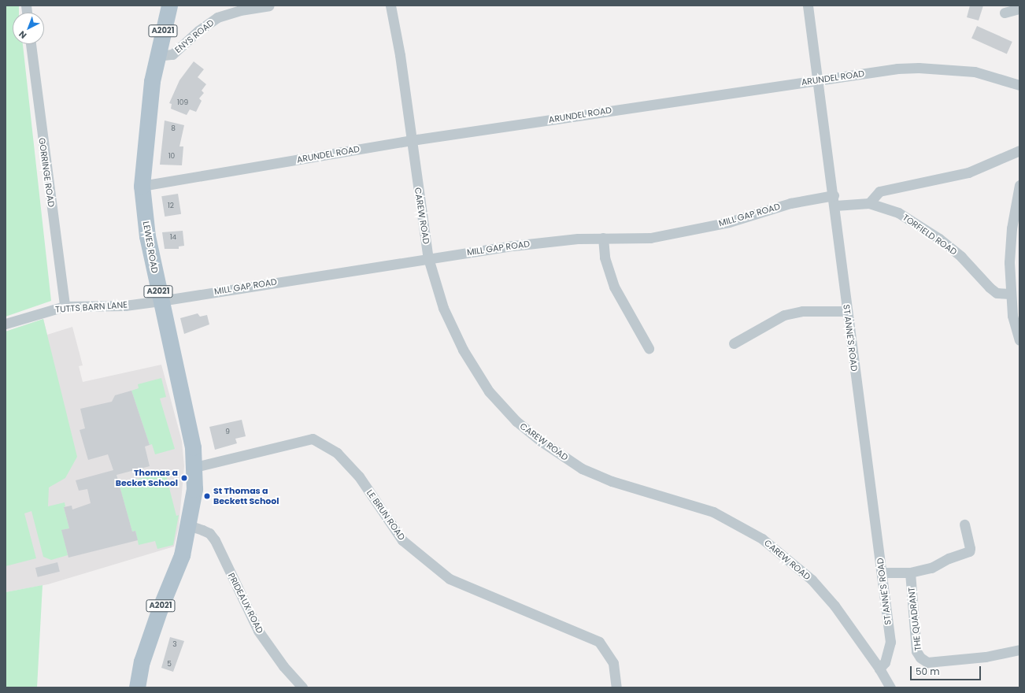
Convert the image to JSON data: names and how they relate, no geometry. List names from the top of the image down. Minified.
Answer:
{"streets":{"main road":["A2021","LEWES ROAD"],"street":["ENYS ROAD","ARUNDEL ROAD","GORRINGE ROAD","MILL GAP ROAD","CAREW ROAD","TORFIELD ROAD","TUTTS BARN LANE","ST ANNE'S ROAD","LE BRUN ROAD","PRIDEAUX ROAD","THE QUADRANT"]},"crossings":[["A2021","LEWES ROAD"],["A2021","PRIDEAUX ROAD"],["ENYS ROAD","LEWES ROAD"],["ARUNDEL ROAD","CAREW ROAD"],["ARUNDEL ROAD","LEWES ROAD"],["ARUNDEL ROAD","ST ANNE'S ROAD"],["GORRINGE ROAD","TUTTS BARN LANE"],["MILL GAP ROAD","CAREW ROAD"],["MILL GAP ROAD","TORFIELD ROAD"],["MILL GAP ROAD","LEWES ROAD"],["MILL GAP ROAD","TUTTS BARN LANE"],["MILL GAP ROAD","ST ANNE'S ROAD"],["CAREW ROAD","ST ANNE'S ROAD"],["TORFIELD ROAD","ST ANNE'S ROAD"],["LEWES ROAD","TUTTS BARN LANE"],["LEWES ROAD","LE BRUN ROAD"],["LEWES ROAD","PRIDEAUX ROAD"]],"places":["Thomas a Becket School","St Thomas a Beckett School"],"house_numbers":["109","8","10","12","14","9","3","5"],"scale_bar":"50 m","north":"bottom left"}
